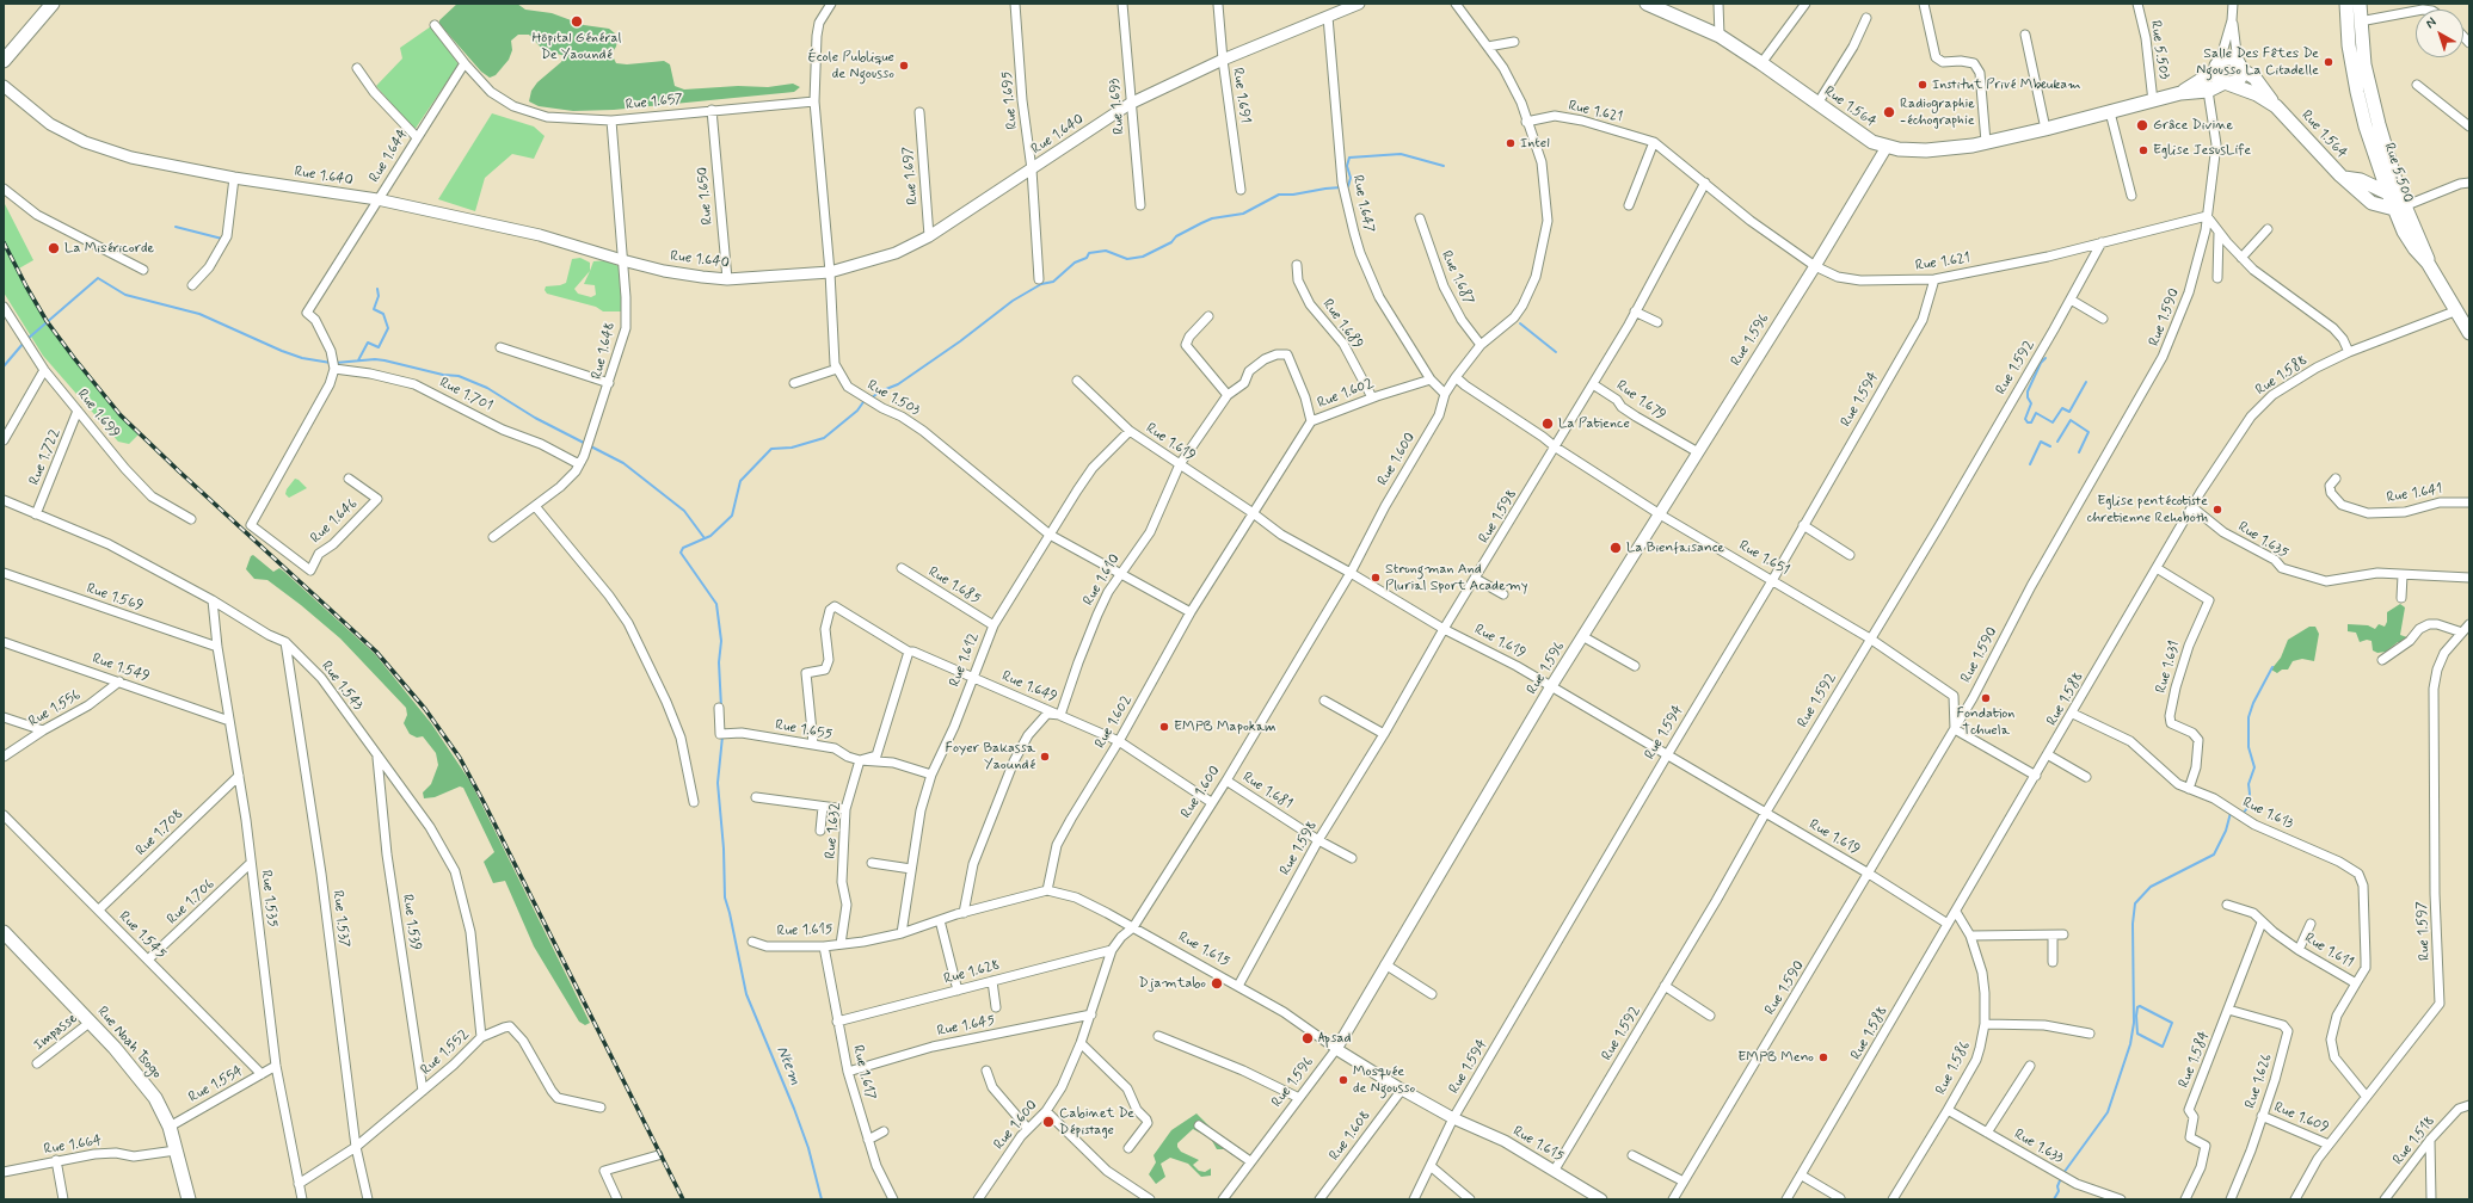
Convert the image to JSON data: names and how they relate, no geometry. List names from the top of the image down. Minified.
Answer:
{"streets":{"main road":["Rue 1.564","Rue 5.500","Rue Noah Tsogo"],"street":["Rue 5.503","Rue 1.691","Rue 1.695","Rue 1.657","Rue 1.693","Rue 1.621","Rue 1.640","Rue 1.644","Rue 1.697","Rue 1.650","Rue 1.647","Rue 1.687","Rue 1.590","Rue 1.689","Rue 1.596","Rue 1.648","Rue 1.592","Rue 1.588","Rue 1.602","Rue 1.701","Rue 1.503","Rue 1.594","Rue 1.679","Rue 1.699","Rue 1.619","Rue 1.722","Rue 1.600","Rue 1.641","Rue 1.598","Rue 1.646","Rue 1.635","Rue 1.651","Rue 1.610","Rue 1.685","Rue 1.569","Rue 1.612","Rue 1.631","Rue 1.549","Rue 1.543","Rue 1.649","Rue 1.556","Rue 1.655","Rue 1.681","Rue 1.613","Rue 1.632","Rue 1.708","Rue 1.535","Rue 1.706","Rue 1.537","Rue 1.539","Rue 1.615","Rue 1.597","Rue 1.545","Rue 1.611","Rue 1.628","Rue 1.645","Impasse","Rue 1.552","Rue 1.584","Rue 1.586","Rue 1.617","Rue 1.626","Rue 1.554","Rue 1.609","Rue 1.608","Rue 1.518","Rue 1.664","Rue 1.633"]},"crossings":[["Rue 5.503","Rue 1.564"],["Rue 1.691","Rue 1.640"],["Rue 1.695","Rue 1.640"],["Rue 1.657","Rue 1.644"],["Rue 1.657","Rue 1.650"],["Rue 1.657","Rue 1.648"],["Rue 1.657","Rue 1.503"],["Rue 1.693","Rue 1.640"],["Rue 1.564","Rue 5.500"],["Rue 1.564","Rue 1.590"],["Rue 1.564","Rue 1.596"],["Rue 1.621","Rue 1.590"],["Rue 1.621","Rue 1.596"],["Rue 1.621","Rue 1.592"],["Rue 1.621","Rue 1.594"],["Rue 1.621","Rue 1.598"],["Rue 1.640","Rue 1.644"],["Rue 1.640","Rue 1.697"],["Rue 1.640","Rue 1.650"],["Rue 1.640","Rue 1.647"],["Rue 1.640","Rue 1.648"],["Rue 1.640","Rue 1.503"],["Rue 1.644","Rue 1.701"],["Rue 1.644","Rue 1.646"],["Rue 5.500","Rue 1.588"],["Rue 1.647","Rue 1.602"],["Rue 1.590","Rue 1.619"],["Rue 1.590","Rue 1.651"],["Rue 1.689","Rue 1.602"],["Rue 1.596","Rue 1.679"],["Rue 1.596","Rue 1.619"],["Rue 1.596","Rue 1.651"],["Rue 1.596","Rue 1.615"],["Rue 1.648","Rue 1.701"],["Rue 1.592","Rue 1.619"],["Rue 1.592","Rue 1.651"],["Rue 1.592","Rue 1.615"],["Rue 1.588","Rue 1.619"],["Rue 1.588","Rue 1.635"],["Rue 1.588","Rue 1.631"],["Rue 1.588","Rue 1.613"],["Rue 1.588","Rue 1.586"],["Rue 1.602","Rue 1.503"],["Rue 1.602","Rue 1.619"],["Rue 1.602","Rue 1.610"],["Rue 1.602","Rue 1.649"],["Rue 1.602","Rue 1.615"],["Rue 1.701","Rue 1.646"],["Rue 1.503","Rue 1.610"],["Rue 1.503","Rue 1.612"],["Rue 1.594","Rue 1.619"],["Rue 1.594","Rue 1.651"],["Rue 1.594","Rue 1.615"],["Rue 1.679","Rue 1.598"],["Rue 1.699","Rue 1.722"],["Rue 1.619","Rue 1.600"],["Rue 1.619","Rue 1.598"],["Rue 1.619","Rue 1.610"],["Rue 1.619","Rue 1.612"],["Rue 1.722","Rue 1.543"],["Rue 1.600","Rue 1.649"],["Rue 1.600","Rue 1.681"],["Rue 1.600","Rue 1.615"],["Rue 1.600","Rue 1.628"],["Rue 1.600","Rue 1.645"],["Rue 1.598","Rue 1.651"],["Rue 1.598","Rue 1.681"],["Rue 1.598","Rue 1.615"],["Rue 1.610","Rue 1.649"],["Rue 1.685","Rue 1.612"],["Rue 1.569","Rue 1.535"],["Rue 1.612","Rue 1.649"],["Rue 1.612","Rue 1.655"],["Rue 1.612","Rue 1.615"],["Rue 1.631","Rue 1.613"],["Rue 1.549","Rue 1.556"],["Rue 1.549","Rue 1.535"],["Rue 1.543","Rue 1.535"],["Rue 1.543","Rue 1.537"],["Rue 1.543","Rue 1.539"],["Rue 1.543","Rue 1.552"],["Rue 1.649","Rue 1.655"],["Rue 1.655","Rue 1.632"],["Rue 1.613","Rue 1.611"],["Rue 1.632","Rue 1.615"],["Rue 1.708","Rue 1.535"],["Rue 1.708","Rue 1.545"],["Rue 1.535","Rue 1.706"],["Rue 1.535","Rue 1.552"],["Rue 1.535","Rue 1.554"],["Rue 1.706","Rue 1.545"],["Rue 1.537","Rue 1.552"],["Rue 1.539","Rue 1.552"],["Rue 1.615","Rue 1.617"],["Rue 1.615","Rue 1.608"],["Rue 1.597","Rue 1.611"],["Rue 1.597","Rue 1.609"],["Rue 1.545","Rue 1.554"],["Rue 1.611","Rue 1.584"],["Rue 1.628","Rue 1.617"],["Rue 1.645","Rue 1.617"],["Impasse","Rue Noah Tsogo"],["Rue Noah Tsogo","Rue 1.554"],["Rue Noah Tsogo","Rue 1.664"],["Rue 1.584","Rue 1.626"],["Rue 1.586","Rue 1.633"],["Rue 1.626","Rue 1.609"]],"water":["Ntem"],"places":["Hôpital Général De Yaoundé","Salle Des Fêtes De Ngousso La Citadelle","École Publique de Ngousso","Institut Privé Mbeukam","Radiographie -échographie","Grâce Divine","Intel","Eglise JesusLife","La Miséricorde","La Patience","Eglise pentécotiste chretienne Rehoboth","La Bienfaisance","Strongman And Plurial Sport Academy","Fondation Tchuela","EMPB Mapokam","Foyer Bakassa Yaoundé","Djamtabo","Apsad","EMPB Meno","Mosquée de Ngousso","Cabinet De Dépistage"],"north":"top left"}
